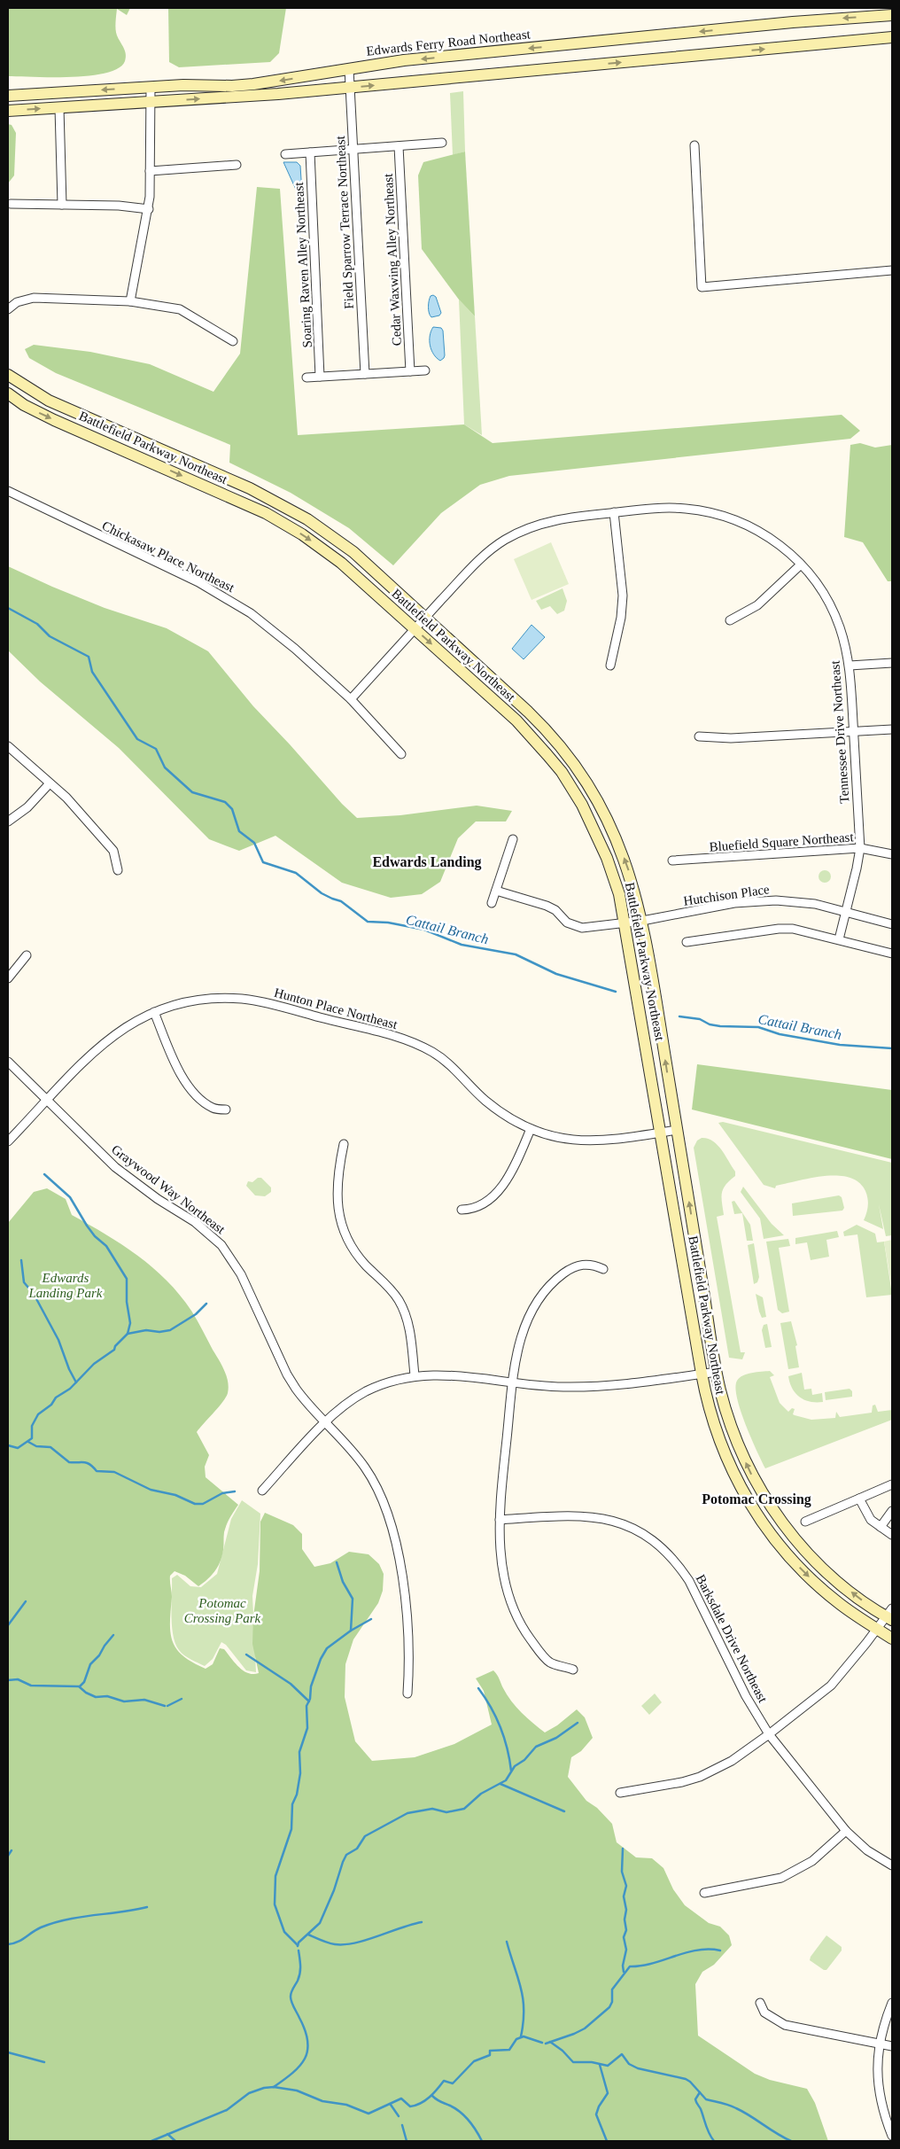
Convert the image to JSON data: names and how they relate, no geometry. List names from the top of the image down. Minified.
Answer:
{"streets":{"main road":["Edwards Ferry Road Northeast","Battlefield Parkway Northeast"],"street":["Field Sparrow Terrace Northeast","Cedar Waxwing Alley Northeast","Soaring Raven Alley Northeast","Chickasaw Place Northeast","Tennessee Drive Northeast","Bluefield Square Northeast","Hutchison Place","Hunton Place Northeast","Graywood Way Northeast","Barksdale Drive Northeast"]},"crossings":[["Edwards Ferry Road Northeast","Field Sparrow Terrace Northeast"],["Battlefield Parkway Northeast","Tennessee Drive Northeast"],["Battlefield Parkway Northeast","Hutchison Place"],["Battlefield Parkway Northeast","Hunton Place Northeast"],["Chickasaw Place Northeast","Tennessee Drive Northeast"],["Tennessee Drive Northeast","Bluefield Square Northeast"],["Tennessee Drive Northeast","Hutchison Place"],["Hunton Place Northeast","Graywood Way Northeast"]],"districts":["Edwards Landing","Potomac Crossing"],"water":["Cattail Branch"],"parks":["Edwards Landing Park","Potomac Crossing Park"]}
